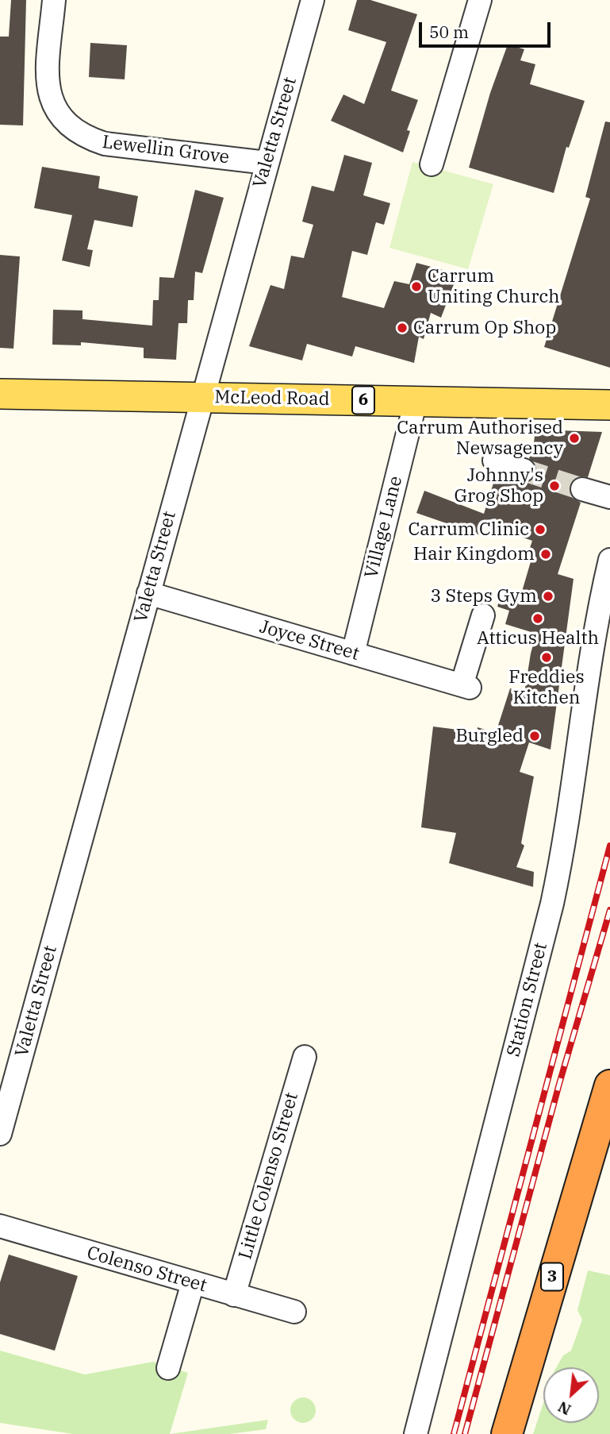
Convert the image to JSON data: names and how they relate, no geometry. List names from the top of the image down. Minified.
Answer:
{"streets":{"highway":["3"],"main road":["McLeod Road","6"],"street":["Valetta Street","Lewellin Grove","Village Lane","Joyce Street","Station Street","Little Colenso Street","Colenso Street"]},"crossings":[["Valetta Street","Lewellin Grove"],["Valetta Street","McLeod Road"],["Valetta Street","Joyce Street"],["McLeod Road","Village Lane"],["Village Lane","Joyce Street"],["Little Colenso Street","Colenso Street"]],"places":["Carrum Uniting Church","Carrum Op Shop","Carrum Authorised Newsagency","Johnny's Grog Shop","Carrum Clinic","Hair Kingdom","3 Steps Gym","Atticus Health","Freddies Kitchen","Burgled"],"scale_bar":"50 m","north":"bottom left"}
